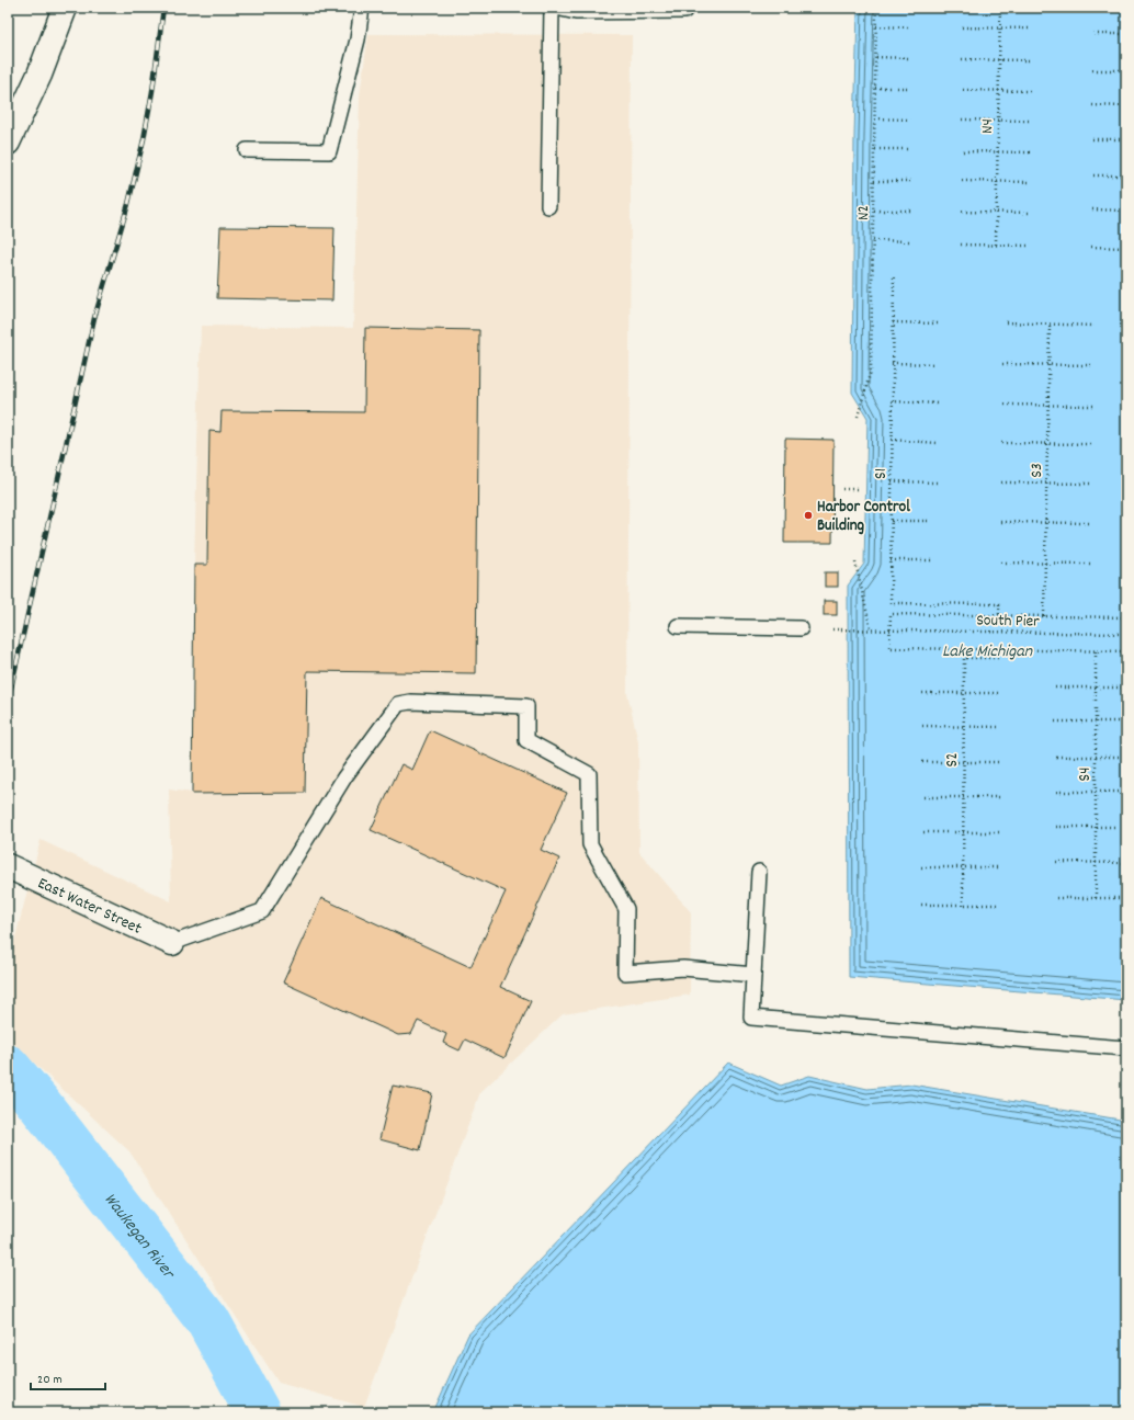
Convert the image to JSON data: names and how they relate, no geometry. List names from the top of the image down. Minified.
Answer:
{"streets":{"street":["East Water Street"],"path":["N4","N2","S3","S1","South Pier","S2","S4"]},"water":["Lake Michigan","Waukegan River"],"places":["Harbor Control Building"],"scale_bar":"20 m"}
